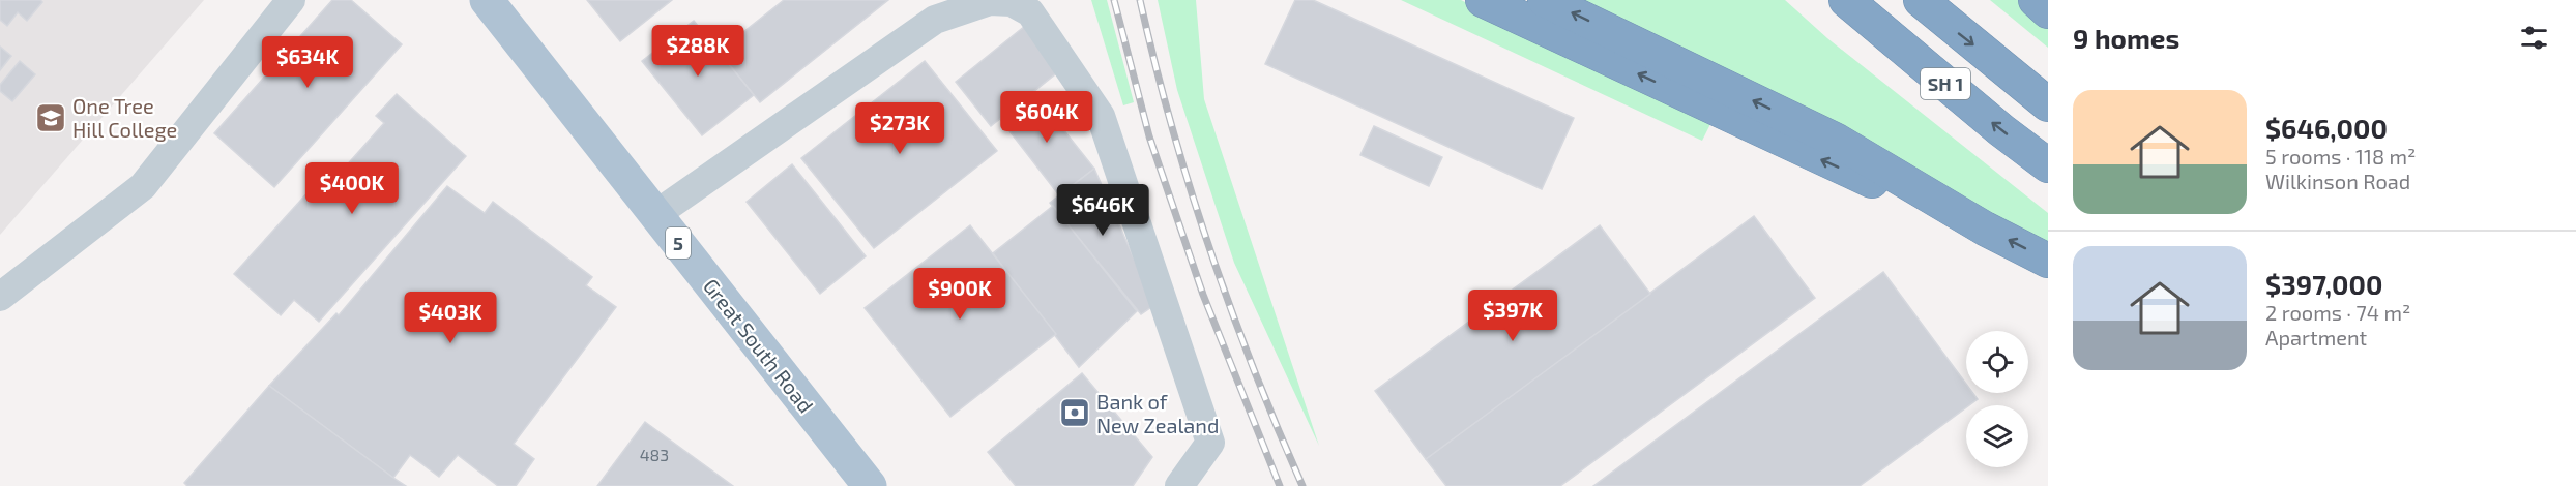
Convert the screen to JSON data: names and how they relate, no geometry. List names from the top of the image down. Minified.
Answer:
{"streets":{"highway":["SH 1"],"main road":["5","Great South Road"]},"places":{"school or university":["One Tree Hill College"],"bank":["Bank of New Zealand"]},"house_numbers":["483"],"page":{"heading":"9 homes","price":["$288K","$634K","$604K","$273K","$400K","$646K","$900K","$397K","$403K"],"list":[{"name":"$646,000","note":"5 rooms · 118 m² · Wilkinson Road"},{"name":"$397,000","note":"2 rooms · 74 m² · Apartment"}]}}
